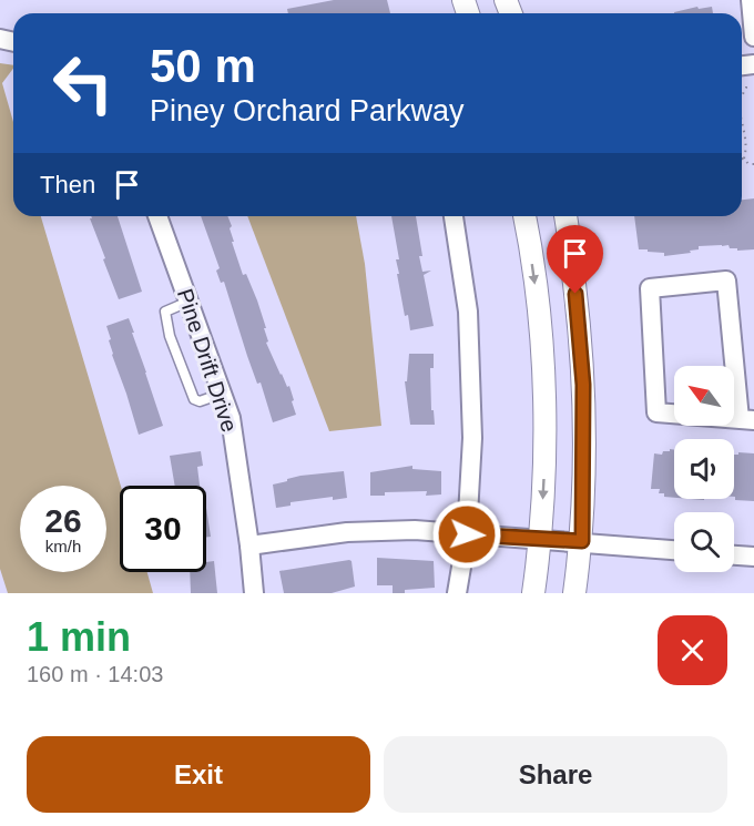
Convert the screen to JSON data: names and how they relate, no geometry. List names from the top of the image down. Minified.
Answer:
{"streets":{"street":["Pine Drift Drive"]},"north":"top left","page":{"turn":["50 m","Piney Orchard Parkway"],"then":"Then","speed":"26 km/h","limit":"30","heading":["1 min","160 m · 14:03"],"buttons":["Exit","Share"]}}
